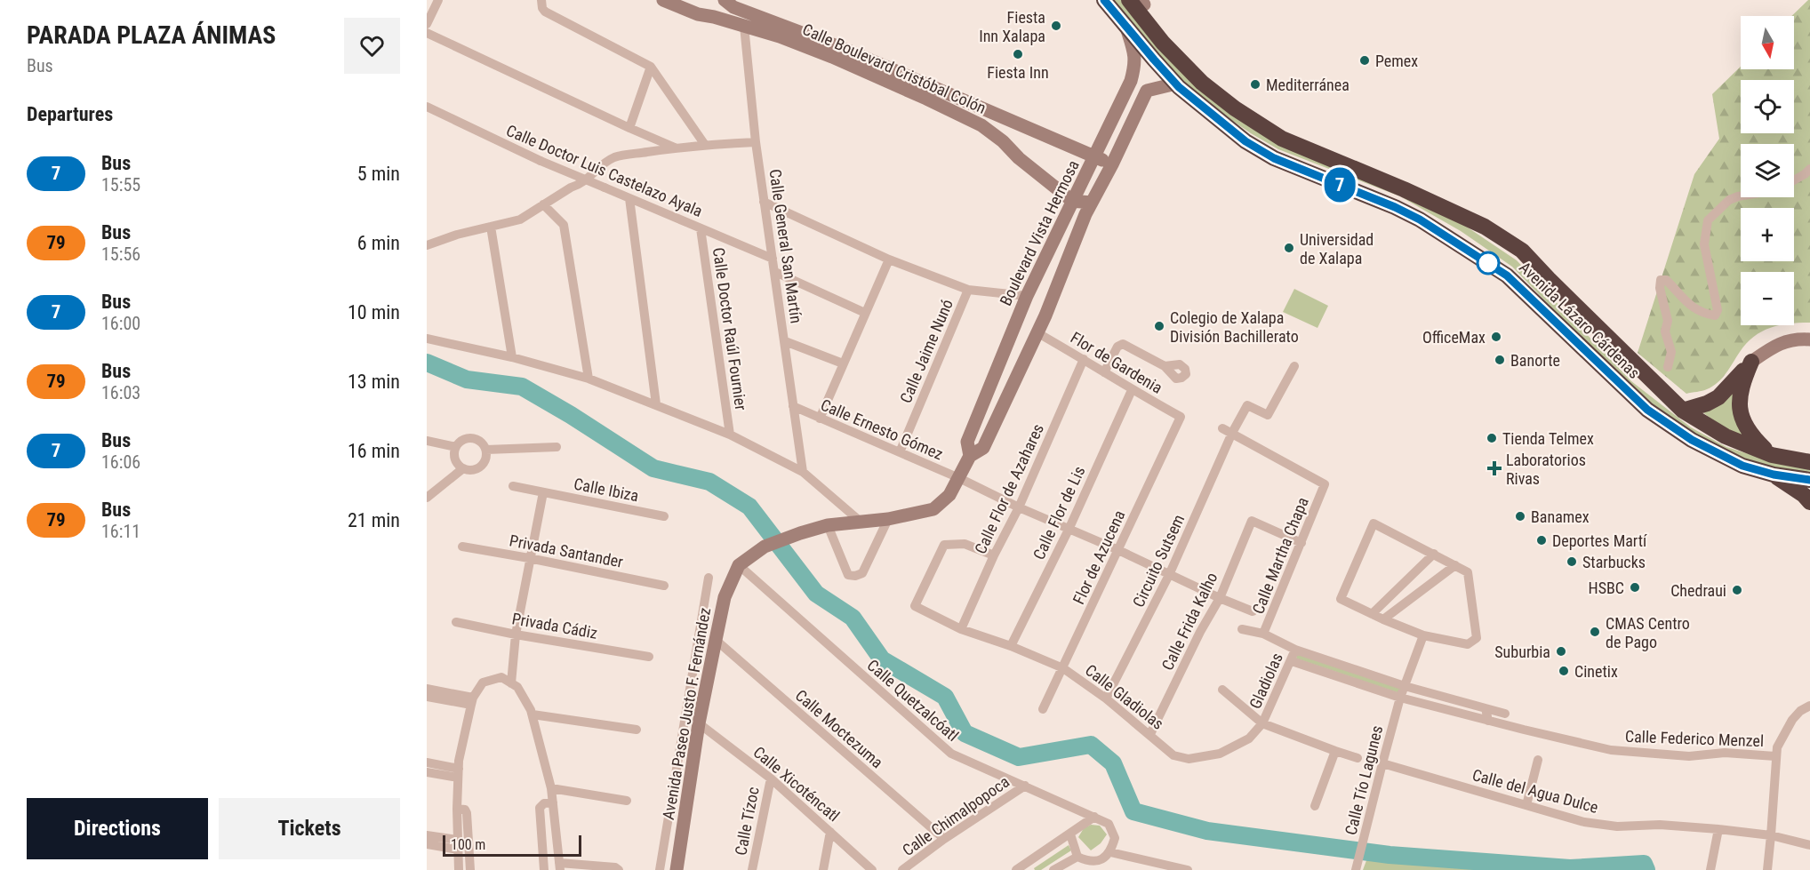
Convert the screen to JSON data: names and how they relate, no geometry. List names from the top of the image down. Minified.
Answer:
{"streets":{"highway":["Avenida Lázaro Cárdenas"],"street":["Calle Boulevard Cristóbal Colón","Calle Doctor Luis Castelazo Ayala","Boulevard Vista Hermosa","Calle General San Martín","Calle Doctor Raúl Fournier","Calle Jaime Nunó","Flor de Gardenia","Calle Ernesto Gómez","Calle Flor de Azahares","Calle Ibiza","Calle Flor de Lis","Privada Santander","Calle Martha Chapa","Flor de Azucena","Circuito Sutsem","Calle Frida Kalho","Privada Cádiz","Gladiolas","Calle Gladiolas","Calle Quetzalcóatl","Avenida Paseo Justo F. Fernández","Calle Moctezuma","Calle Federico Menzel","Calle Tío Lagunes","Calle Xicoténcatl","Calle del Agua Dulce","Calle Chimalpopoca","Calle Tízoc"]},"crossings":[["Calle Boulevard Cristóbal Colón","Boulevard Vista Hermosa"],["Calle Boulevard Cristóbal Colón","Calle General San Martín"],["Calle Doctor Luis Castelazo Ayala","Calle General San Martín"],["Calle Doctor Luis Castelazo Ayala","Calle Doctor Raúl Fournier"],["Boulevard Vista Hermosa","Avenida Lázaro Cárdenas"],["Boulevard Vista Hermosa","Flor de Gardenia"],["Boulevard Vista Hermosa","Calle Ernesto Gómez"],["Boulevard Vista Hermosa","Calle Quetzalcóatl"],["Boulevard Vista Hermosa","Avenida Paseo Justo F. Fernández"],["Calle General San Martín","Calle Ernesto Gómez"],["Calle Jaime Nunó","Calle Ernesto Gómez"],["Flor de Gardenia","Calle Flor de Azahares"],["Flor de Gardenia","Calle Flor de Lis"],["Flor de Gardenia","Flor de Azucena"],["Calle Ernesto Gómez","Calle Flor de Azahares"],["Calle Ernesto Gómez","Calle Flor de Lis"],["Calle Ernesto Gómez","Flor de Azucena"],["Calle Ernesto Gómez","Circuito Sutsem"],["Calle Ernesto Gómez","Calle Frida Kalho"],["Calle Flor de Azahares","Calle Gladiolas"],["Calle Flor de Lis","Calle Gladiolas"],["Calle Martha Chapa","Circuito Sutsem"],["Calle Martha Chapa","Calle Frida Kalho"],["Calle Martha Chapa","Gladiolas"],["Flor de Azucena","Calle Gladiolas"],["Circuito Sutsem","Calle Gladiolas"],["Calle Frida Kalho","Calle Gladiolas"],["Gladiolas","Calle Gladiolas"],["Gladiolas","Calle Federico Menzel"],["Calle Quetzalcóatl","Avenida Paseo Justo F. Fernández"],["Calle Quetzalcóatl","Calle Chimalpopoca"],["Avenida Paseo Justo F. Fernández","Calle Moctezuma"],["Avenida Paseo Justo F. Fernández","Calle Xicoténcatl"],["Calle Moctezuma","Calle Chimalpopoca"],["Calle Federico Menzel","Calle Tío Lagunes"],["Calle Tío Lagunes","Calle del Agua Dulce"],["Calle Xicoténcatl","Calle Tízoc"]],"places":{"other":["Fiesta Inn Xalapa","Fiesta Inn","Pemex","Mediterránea","Universidad de Xalapa","Colegio de Xalapa División Bachillerato","OfficeMax","Banorte","Tienda Telmex","Banamex","Deportes Martí","Starbucks","HSBC","Chedraui","CMAS Centro de Pago","Suburbia","Cinetix"],"health":["Laboratorios Rivas"]},"lines":["bus line 7"],"scale_bar":"100 m","north":"bottom","page":{"heading":[["PARADA PLAZA ÁNIMAS","Bus"],"Departures"],"on_map":"7","map_buttons":["+","−"],"list":[{"mark":"7","name":"Bus","note":"15:55","value":"5 min"},{"mark":"79","name":"Bus","note":"15:56","value":"6 min"},{"mark":"7","name":"Bus","note":"16:00","value":"10 min"},{"mark":"79","name":"Bus","note":"16:03","value":"13 min"},{"mark":"7","name":"Bus","note":"16:06","value":"16 min"},{"mark":"79","name":"Bus","note":"16:11","value":"21 min"}],"buttons":["Directions","Tickets"],"scale":"100 m"}}
